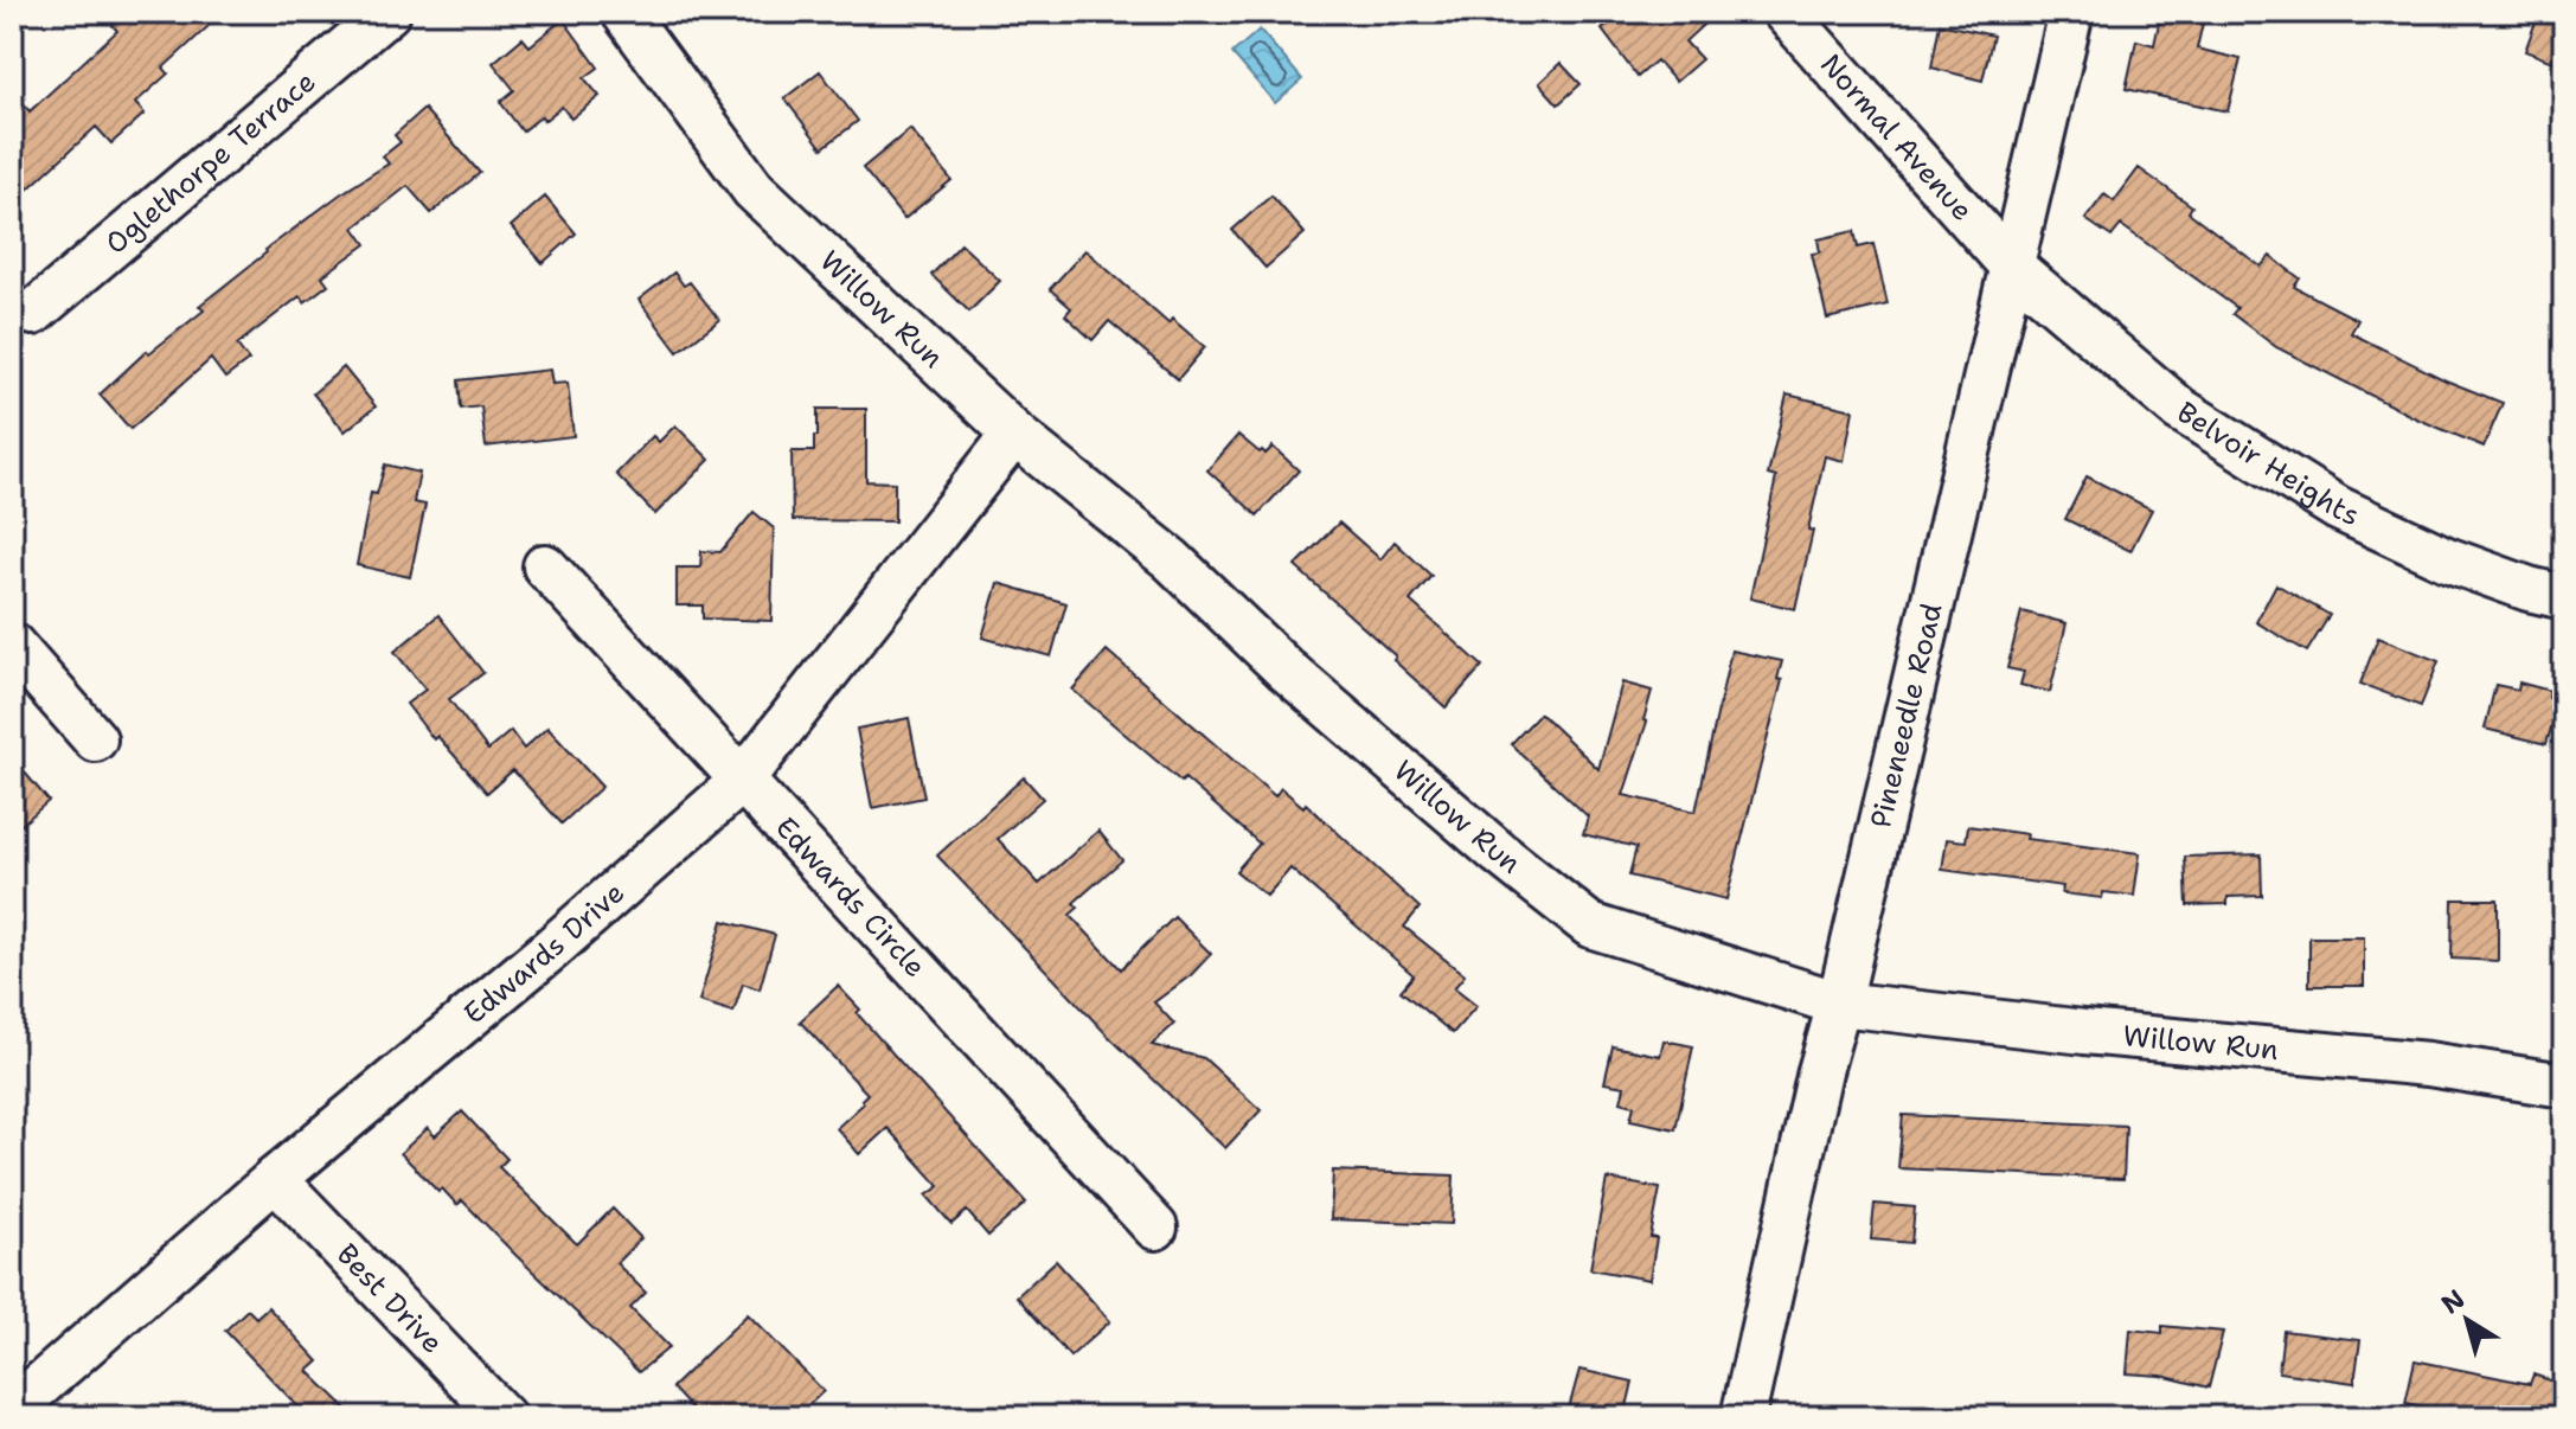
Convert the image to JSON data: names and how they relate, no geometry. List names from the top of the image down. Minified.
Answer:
{"streets":{"street":["Normal Avenue","Oglethorpe Terrace","Willow Run","Belvoir Heights","Pineneedle Road","Edwards Circle","Edwards Drive","Best Drive"]},"crossings":[["Normal Avenue","Belvoir Heights"],["Normal Avenue","Pineneedle Road"],["Willow Run","Pineneedle Road"],["Willow Run","Edwards Drive"],["Belvoir Heights","Pineneedle Road"],["Edwards Circle","Edwards Drive"],["Edwards Drive","Best Drive"]],"north":"top left"}
